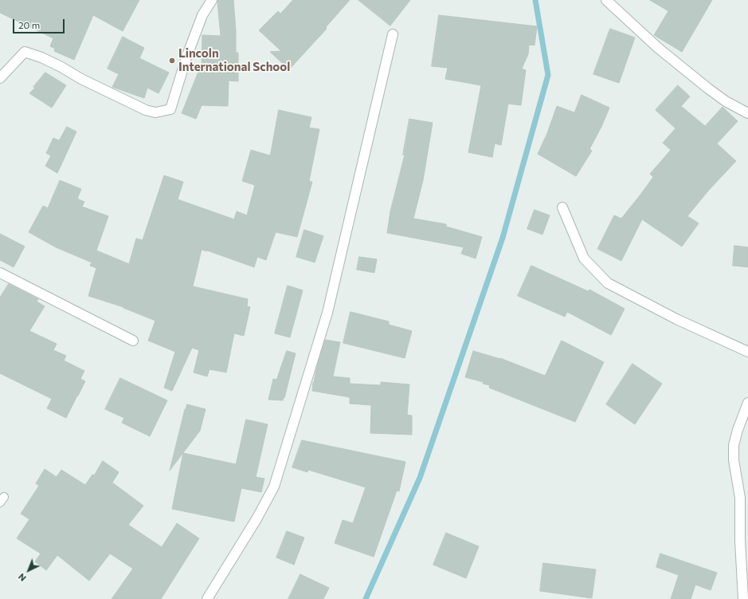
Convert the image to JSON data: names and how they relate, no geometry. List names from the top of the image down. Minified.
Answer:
{"places":["Lincoln International School"],"scale_bar":"20 m","north":"bottom left"}
